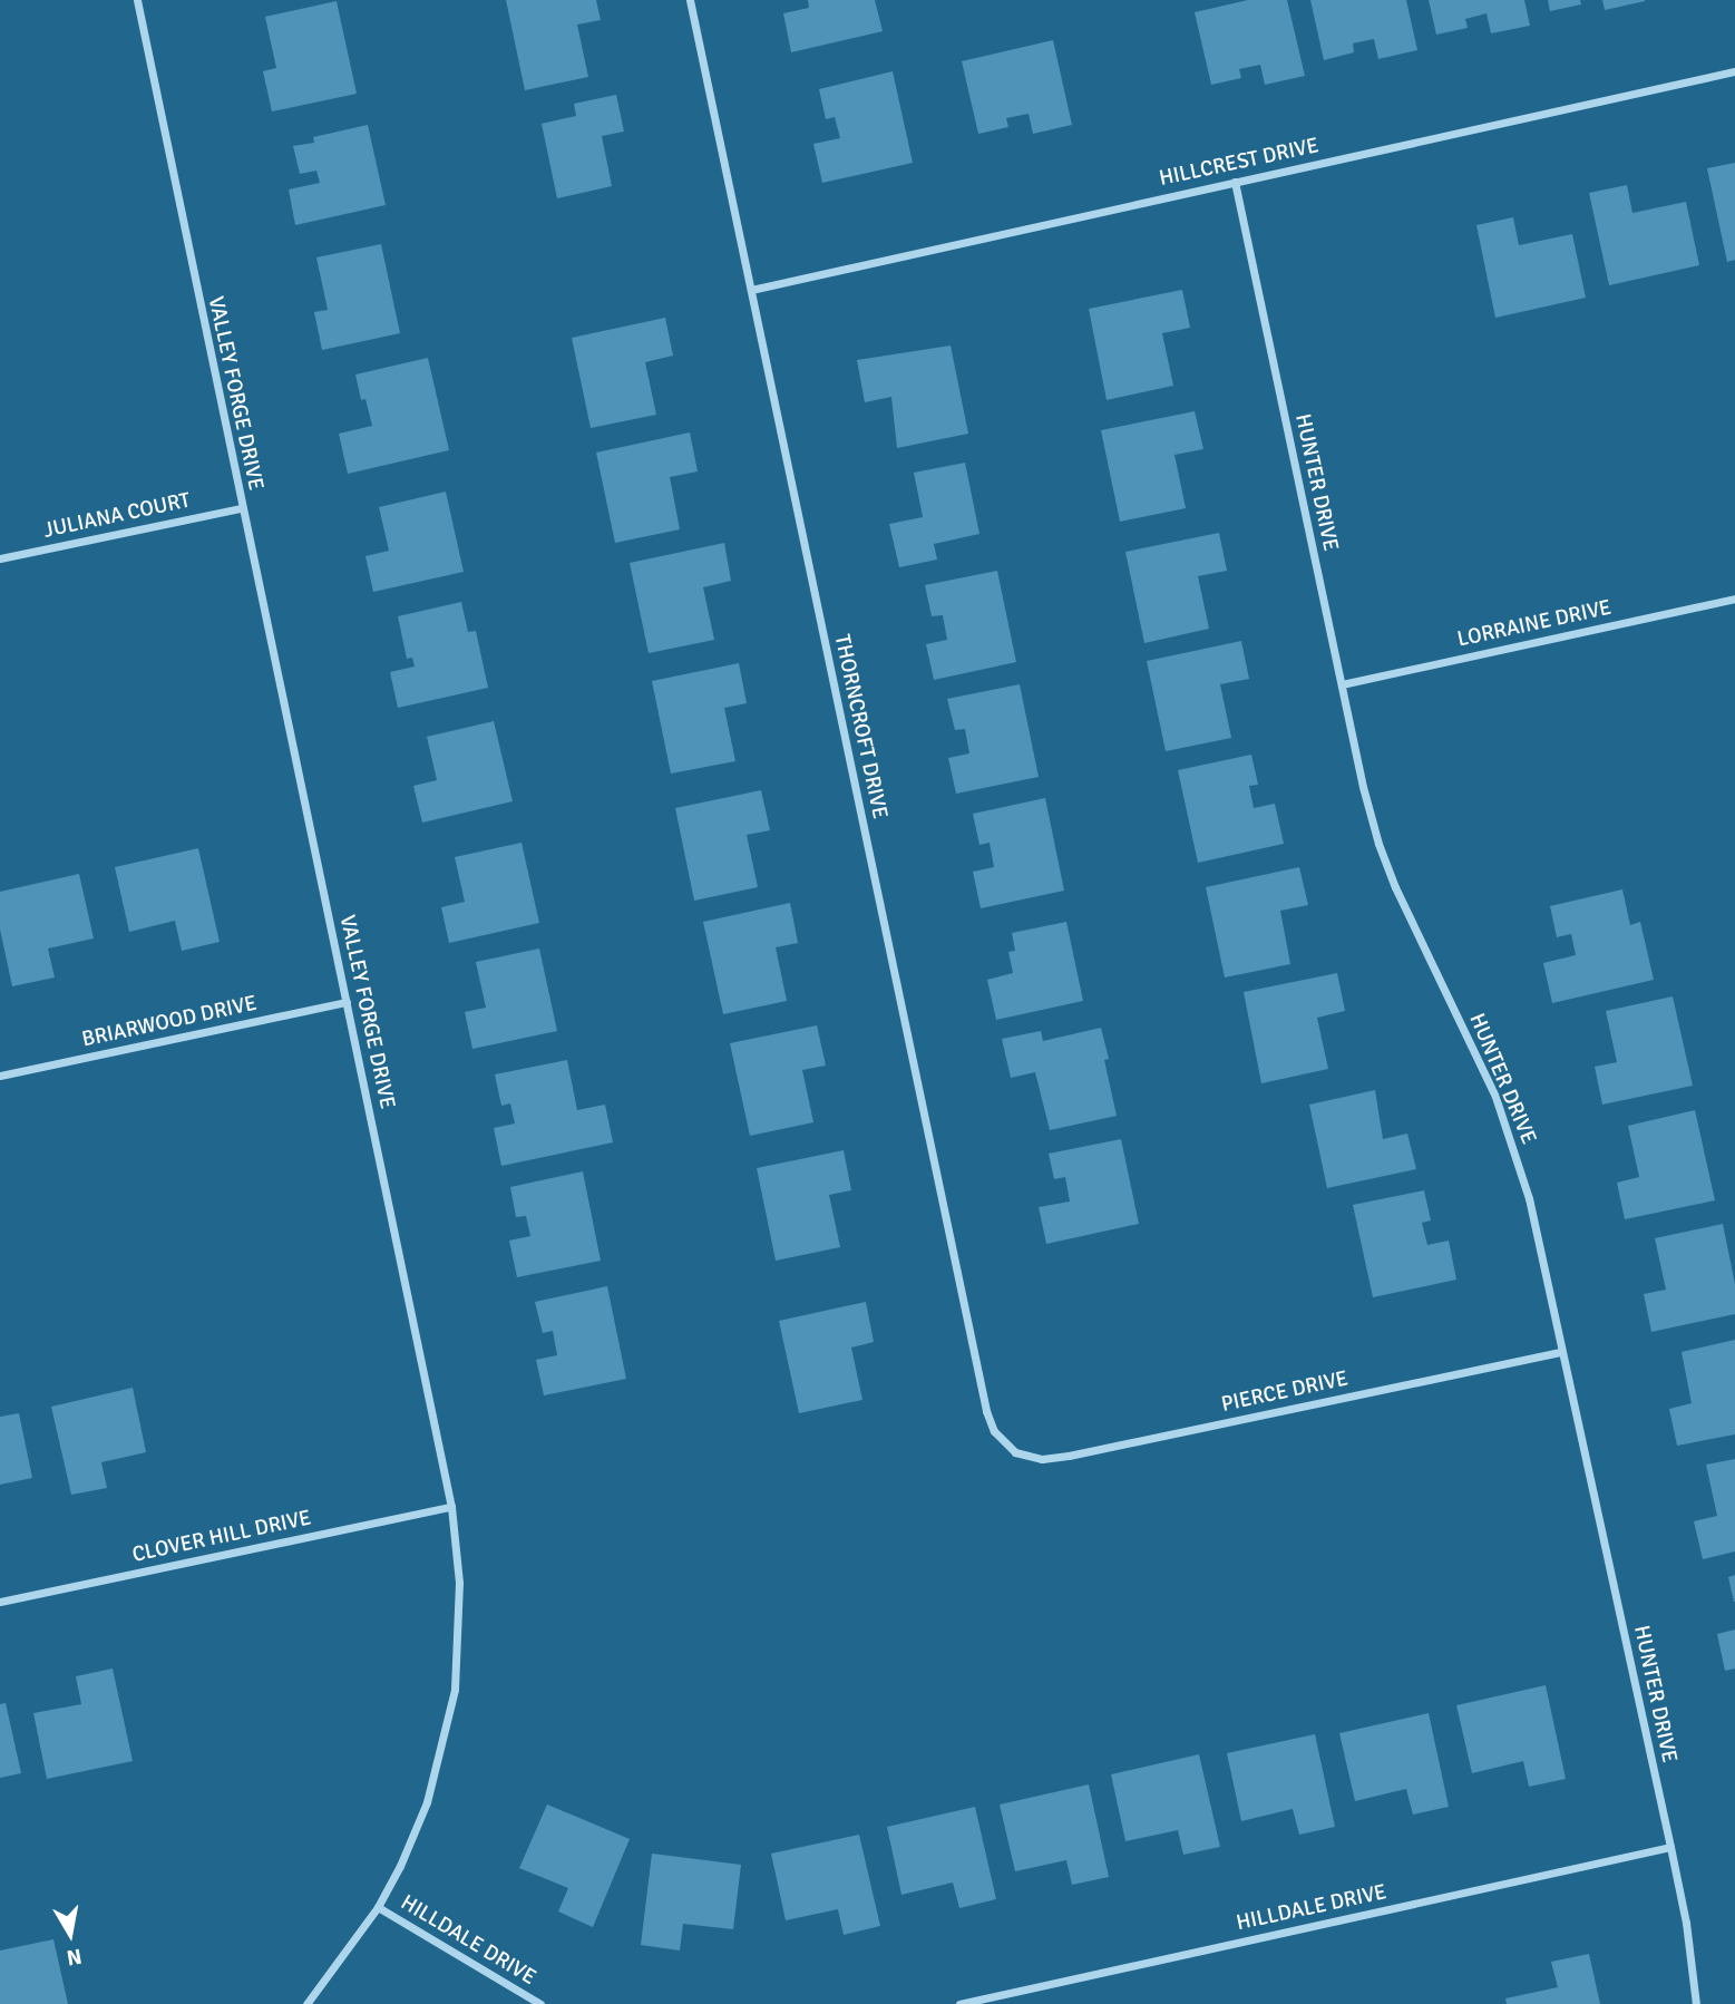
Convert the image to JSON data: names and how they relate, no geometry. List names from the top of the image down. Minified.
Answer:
{"streets":{"street":["HILLCREST DRIVE","VALLEY FORGE DRIVE","HUNTER DRIVE","JULIANA COURT","LORRAINE DRIVE","THORNCROFT DRIVE","BRIARWOOD DRIVE","PIERCE DRIVE","CLOVER HILL DRIVE","HILLDALE DRIVE"]},"crossings":[["HILLCREST DRIVE","HUNTER DRIVE"],["HILLCREST DRIVE","THORNCROFT DRIVE"],["VALLEY FORGE DRIVE","JULIANA COURT"],["VALLEY FORGE DRIVE","BRIARWOOD DRIVE"],["VALLEY FORGE DRIVE","CLOVER HILL DRIVE"],["VALLEY FORGE DRIVE","HILLDALE DRIVE"],["HUNTER DRIVE","LORRAINE DRIVE"],["HUNTER DRIVE","PIERCE DRIVE"],["HUNTER DRIVE","HILLDALE DRIVE"],["THORNCROFT DRIVE","PIERCE DRIVE"]],"north":"bottom"}
